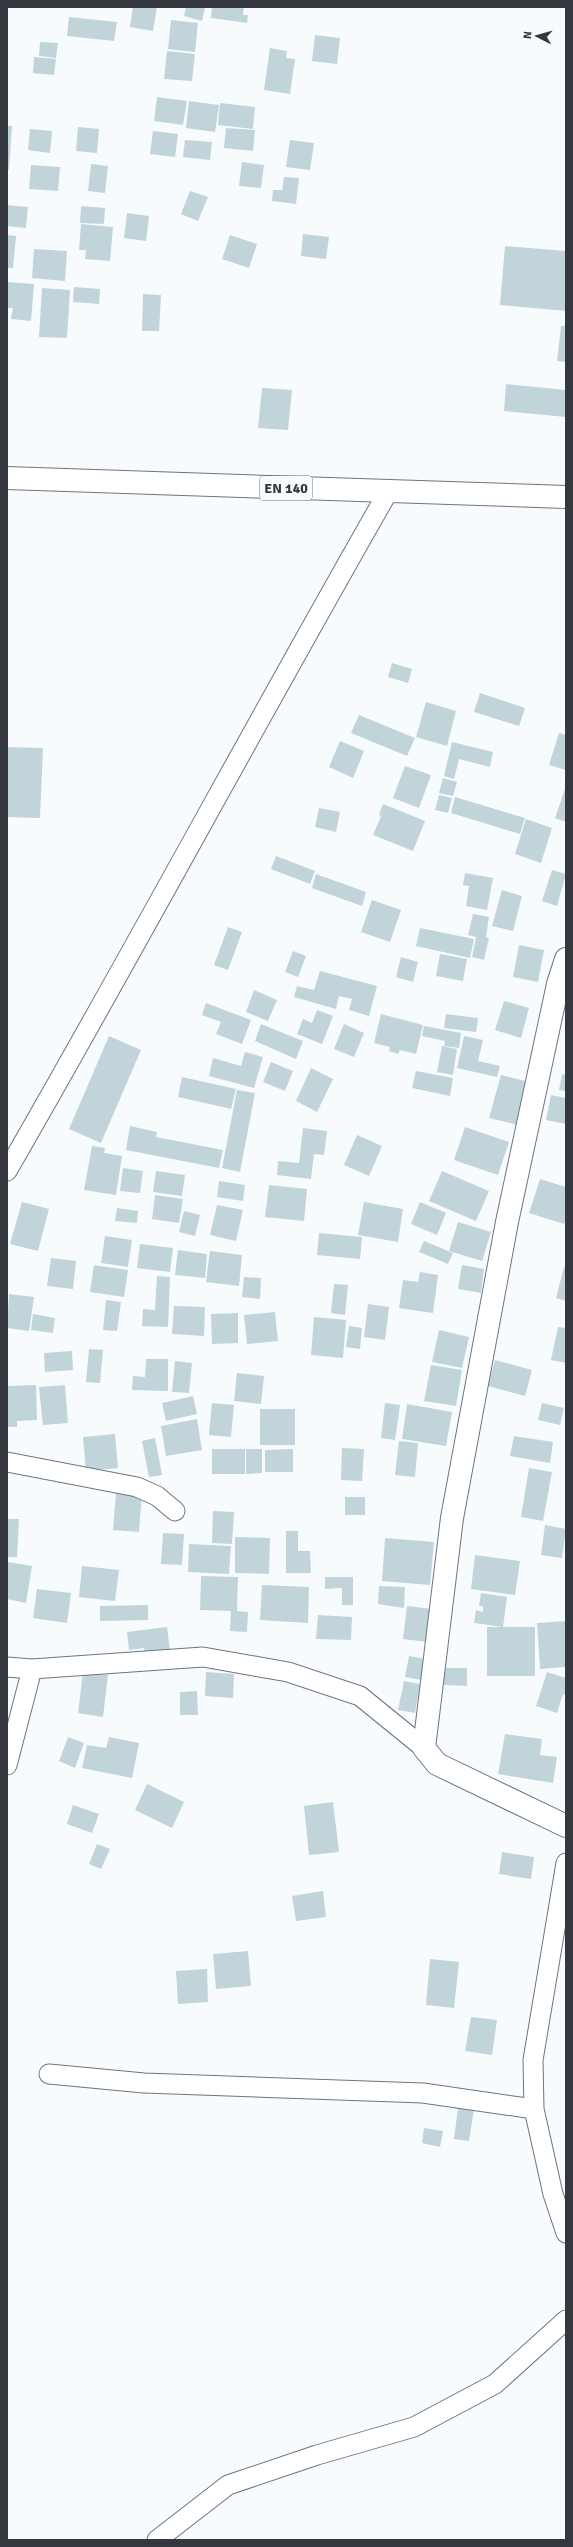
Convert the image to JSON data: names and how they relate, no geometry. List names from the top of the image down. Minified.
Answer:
{"streets":{"street":["EN 140"]},"north":"left"}
